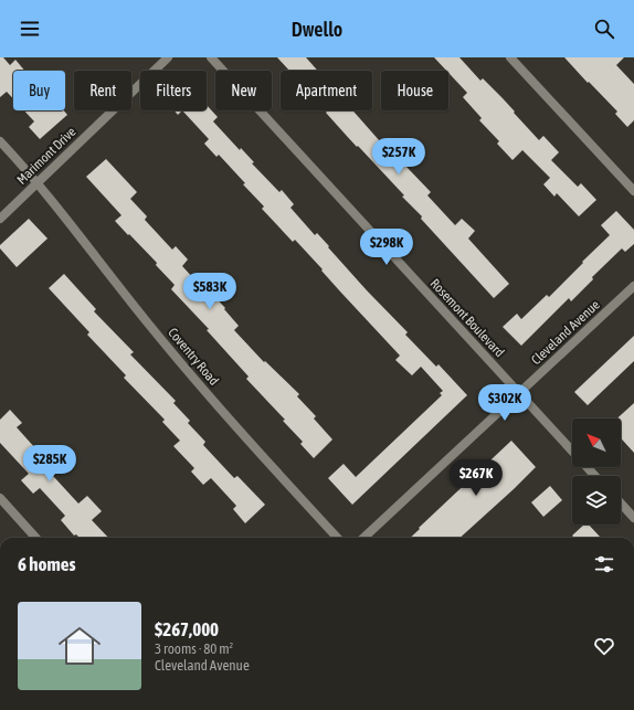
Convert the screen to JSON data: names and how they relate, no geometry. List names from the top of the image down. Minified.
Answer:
{"streets":{"street":["Marimont Drive","Rosemont Boulevard","Cleveland Avenue","Coventry Road"]},"crossings":[["Marimont Drive","Coventry Road"],["Rosemont Boulevard","Cleveland Avenue"]],"north":"top left","page":{"header":"Dwello","chip":["Buy","Rent","Filters","New","Apartment","House"],"price":["$257K","$298K","$583K","$302K","$285K","$267K"],"heading":"6 homes","list":[{"name":"$267,000","note":"3 rooms · 80 m² · Cleveland Avenue"}]}}
